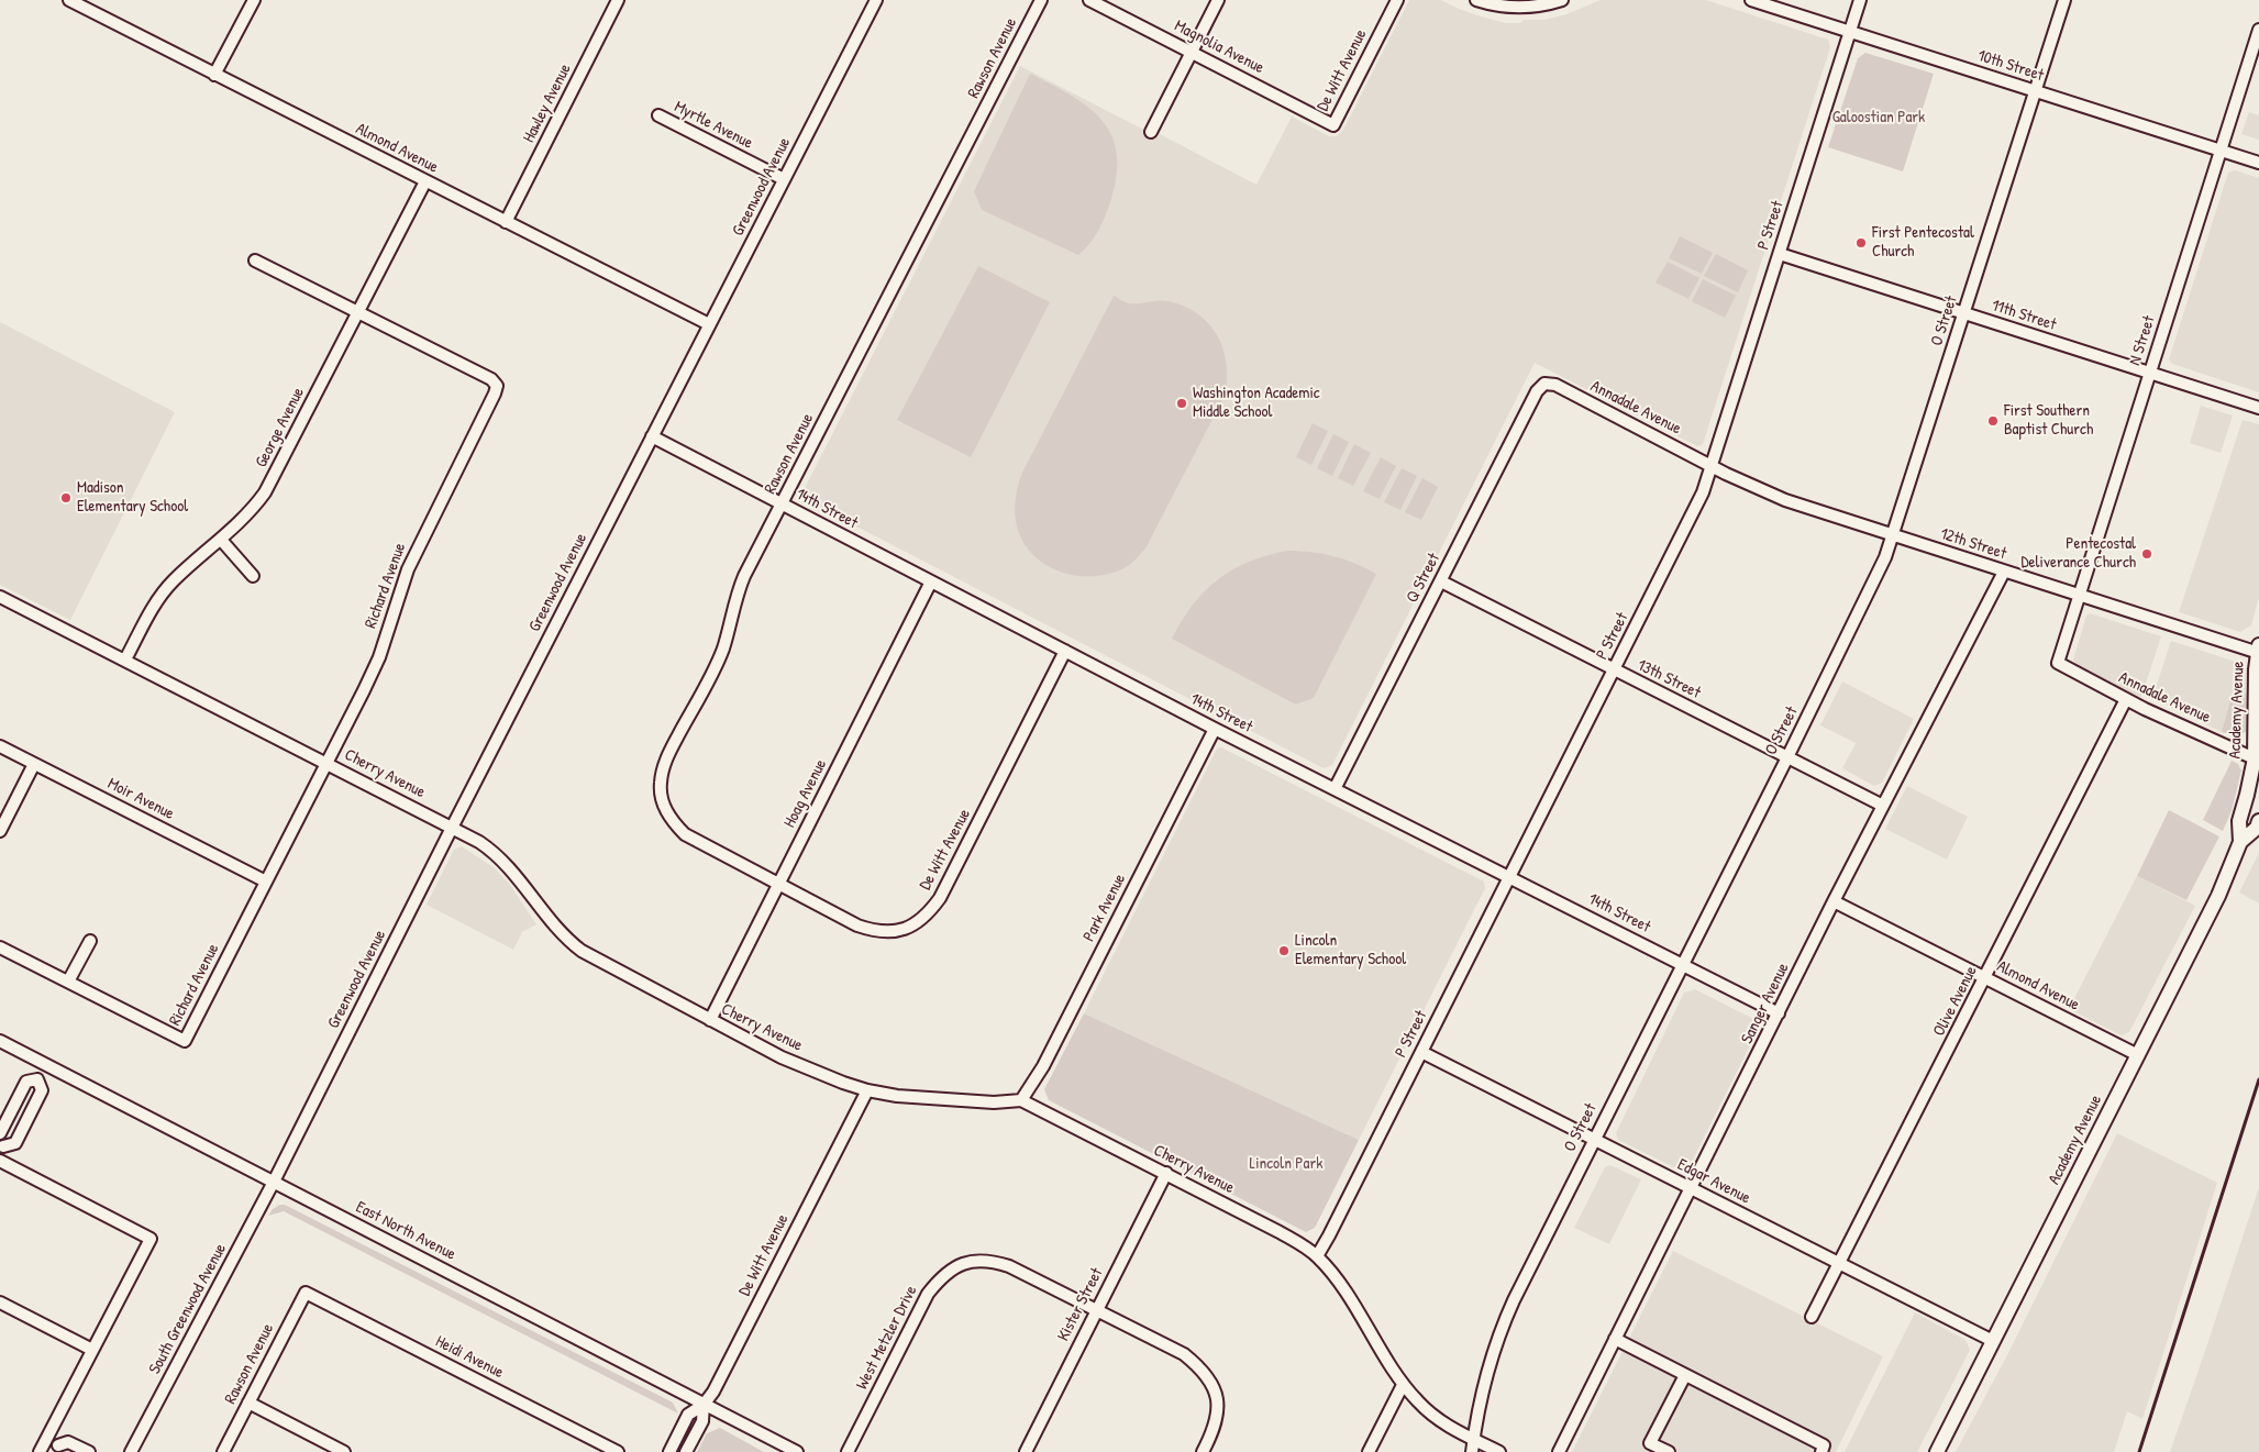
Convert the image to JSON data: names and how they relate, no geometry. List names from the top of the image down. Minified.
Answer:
{"streets":{"main road":["Academy Avenue"],"street":["Magnolia Avenue","Rawson Avenue","10th Street","De Witt Avenue","Hawley Avenue","Myrtle Avenue","Almond Avenue","Greenwood Avenue","P Street","11th Street","O Street","N Street","Annadale Avenue","George Avenue","14th Street","12th Street","Q Street","Richard Avenue","13th Street","Cherry Avenue","Hoag Avenue","Moir Avenue","Park Avenue","Olive Avenue","Sanger Avenue","Edgar Avenue","East North Avenue","Kister Street","South Greenwood Avenue","West Metzler Drive","Heidi Avenue"]},"crossings":[["Magnolia Avenue","De Witt Avenue"],["Rawson Avenue","De Witt Avenue"],["Rawson Avenue","14th Street"],["Rawson Avenue","Hoag Avenue"],["Rawson Avenue","Heidi Avenue"],["10th Street","P Street"],["10th Street","O Street"],["10th Street","N Street"],["De Witt Avenue","14th Street"],["De Witt Avenue","Cherry Avenue"],["De Witt Avenue","Hoag Avenue"],["De Witt Avenue","East North Avenue"],["Hawley Avenue","Almond Avenue"],["Myrtle Avenue","Greenwood Avenue"],["Almond Avenue","Greenwood Avenue"],["Almond Avenue","George Avenue"],["Almond Avenue","Academy Avenue"],["Almond Avenue","Olive Avenue"],["Almond Avenue","Sanger Avenue"],["Greenwood Avenue","14th Street"],["Greenwood Avenue","Cherry Avenue"],["Greenwood Avenue","East North Avenue"],["Greenwood Avenue","South Greenwood Avenue"],["P Street","11th Street"],["P Street","Annadale Avenue"],["P Street","14th Street"],["P Street","12th Street"],["P Street","13th Street"],["P Street","Cherry Avenue"],["P Street","Edgar Avenue"],["11th Street","O Street"],["11th Street","N Street"],["O Street","14th Street"],["O Street","12th Street"],["O Street","13th Street"],["O Street","Cherry Avenue"],["O Street","Edgar Avenue"],["N Street","Annadale Avenue"],["N Street","12th Street"],["Annadale Avenue","12th Street"],["Annadale Avenue","Q Street"],["Annadale Avenue","Academy Avenue"],["Annadale Avenue","Olive Avenue"],["George Avenue","Richard Avenue"],["George Avenue","Cherry Avenue"],["14th Street","Q Street"],["14th Street","Hoag Avenue"],["14th Street","Park Avenue"],["14th Street","Sanger Avenue"],["12th Street","Academy Avenue"],["12th Street","Sanger Avenue"],["Q Street","13th Street"],["Richard Avenue","Cherry Avenue"],["Richard Avenue","Moir Avenue"],["13th Street","Sanger Avenue"],["Academy Avenue","Edgar Avenue"],["Cherry Avenue","Hoag Avenue"],["Cherry Avenue","Park Avenue"],["Cherry Avenue","Kister Street"],["Olive Avenue","Edgar Avenue"],["Sanger Avenue","Edgar Avenue"],["East North Avenue","South Greenwood Avenue"],["Kister Street","West Metzler Drive"]],"parks":["Galoostian Park","Lincoln Park"],"places":["First Pentecostal Church","Washington Academic Middle School","First Southern Baptist Church","Madison Elementary School","Pentecostal Deliverance Church","Lincoln Elementary School"]}
